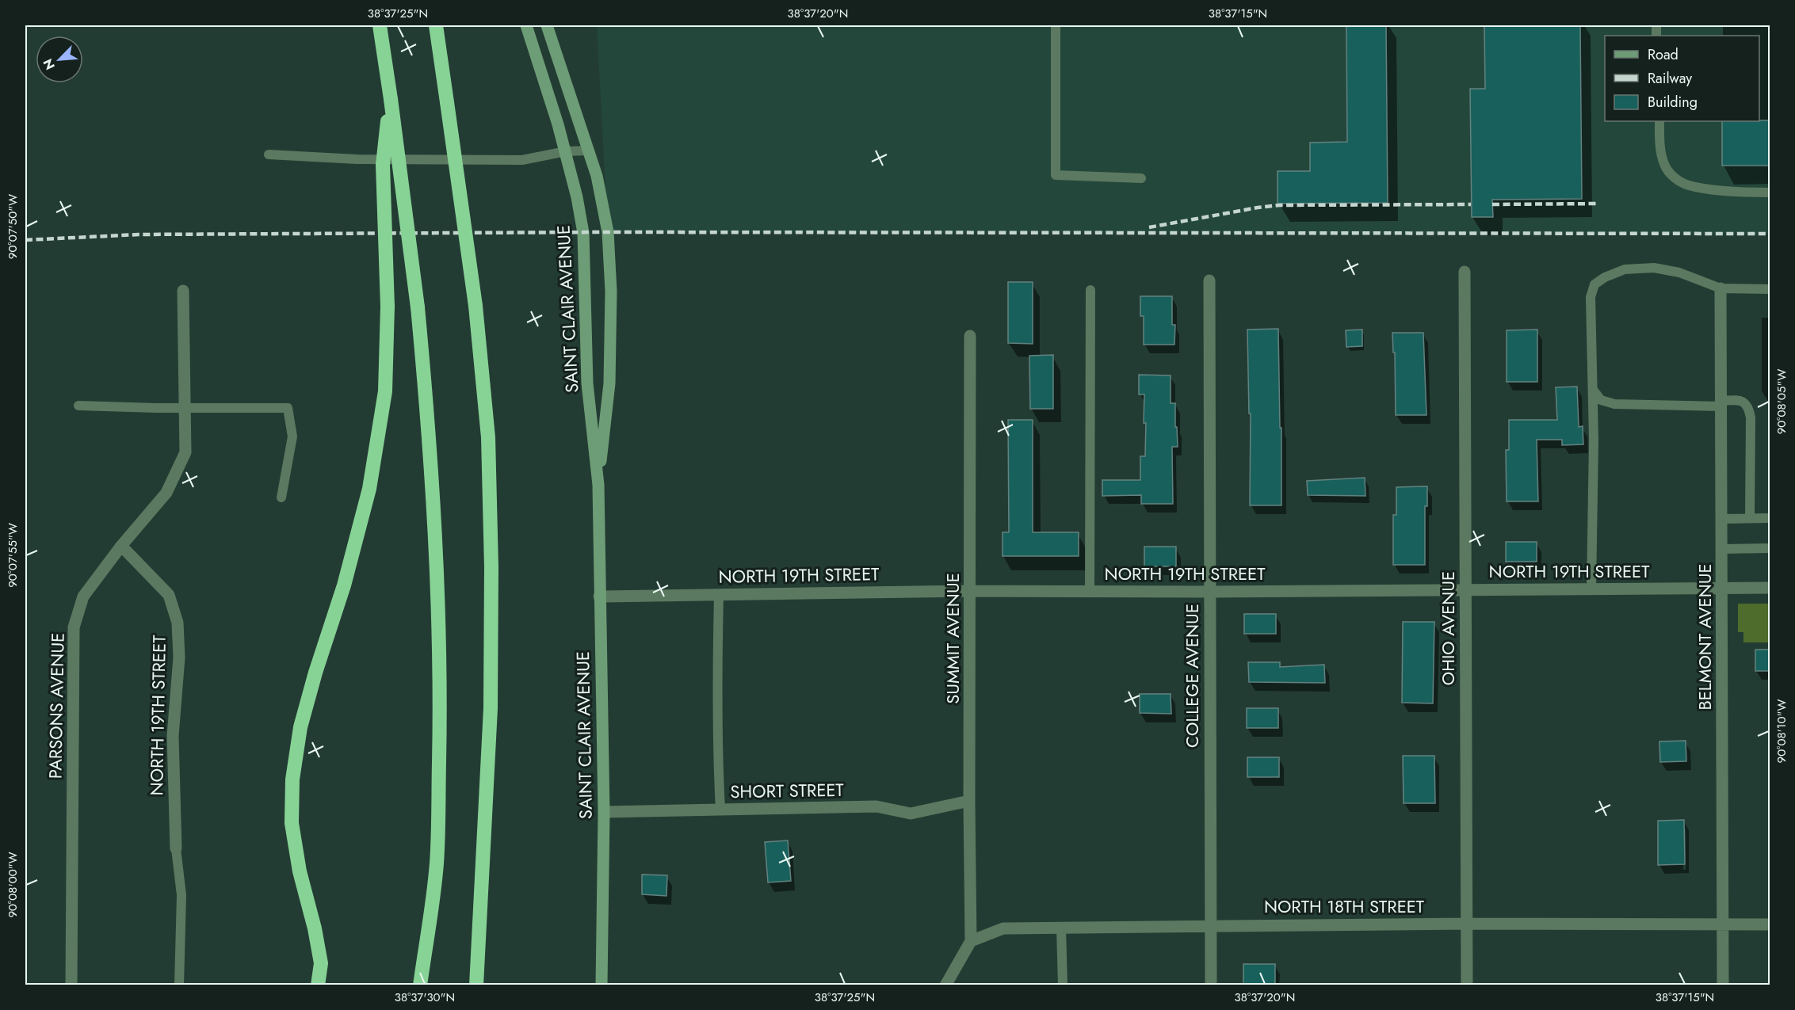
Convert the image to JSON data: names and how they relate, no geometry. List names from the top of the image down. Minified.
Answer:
{"streets":{"main road":["SAINT CLAIR AVENUE"],"street":["NORTH 19TH STREET","OHIO AVENUE","BELMONT AVENUE","SUMMIT AVENUE","COLLEGE AVENUE","PARSONS AVENUE","SHORT STREET","NORTH 18TH STREET"]},"crossings":[["SAINT CLAIR AVENUE","NORTH 19TH STREET"],["SAINT CLAIR AVENUE","SHORT STREET"],["NORTH 19TH STREET","OHIO AVENUE"],["NORTH 19TH STREET","BELMONT AVENUE"],["NORTH 19TH STREET","SUMMIT AVENUE"],["NORTH 19TH STREET","COLLEGE AVENUE"],["NORTH 19TH STREET","PARSONS AVENUE"],["OHIO AVENUE","NORTH 18TH STREET"],["BELMONT AVENUE","NORTH 18TH STREET"],["SUMMIT AVENUE","SHORT STREET"],["SUMMIT AVENUE","NORTH 18TH STREET"],["COLLEGE AVENUE","NORTH 18TH STREET"]],"legend":["Road","Railway","Building"],"north":"bottom left","coordinates":["38°37'25\"N","38°37'20\"N","38°37'15\"N","90°07'50\"W","90°08'05\"W","90°07'55\"W","90°08'10\"W","90°08'00\"W","38°37'30\"N"]}
